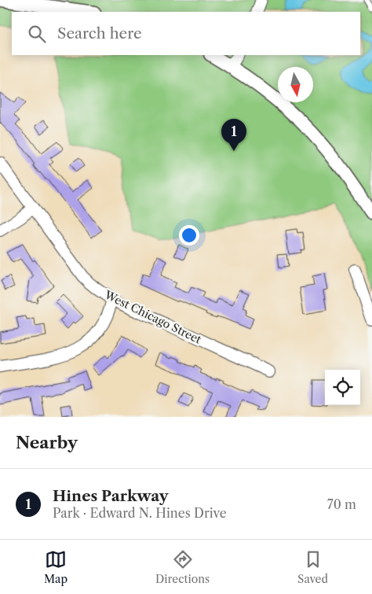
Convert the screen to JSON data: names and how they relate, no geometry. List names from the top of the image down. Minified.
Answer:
{"streets":{"street":["West Chicago Street"]},"north":"bottom","page":{"search":"Search here","pins":"1","heading":"Nearby","list":[{"mark":"1","name":"Hines Parkway","note":"Park · Edward N. Hines Drive","value":"70 m"}],"nav":["Map","Directions","Saved"]}}
